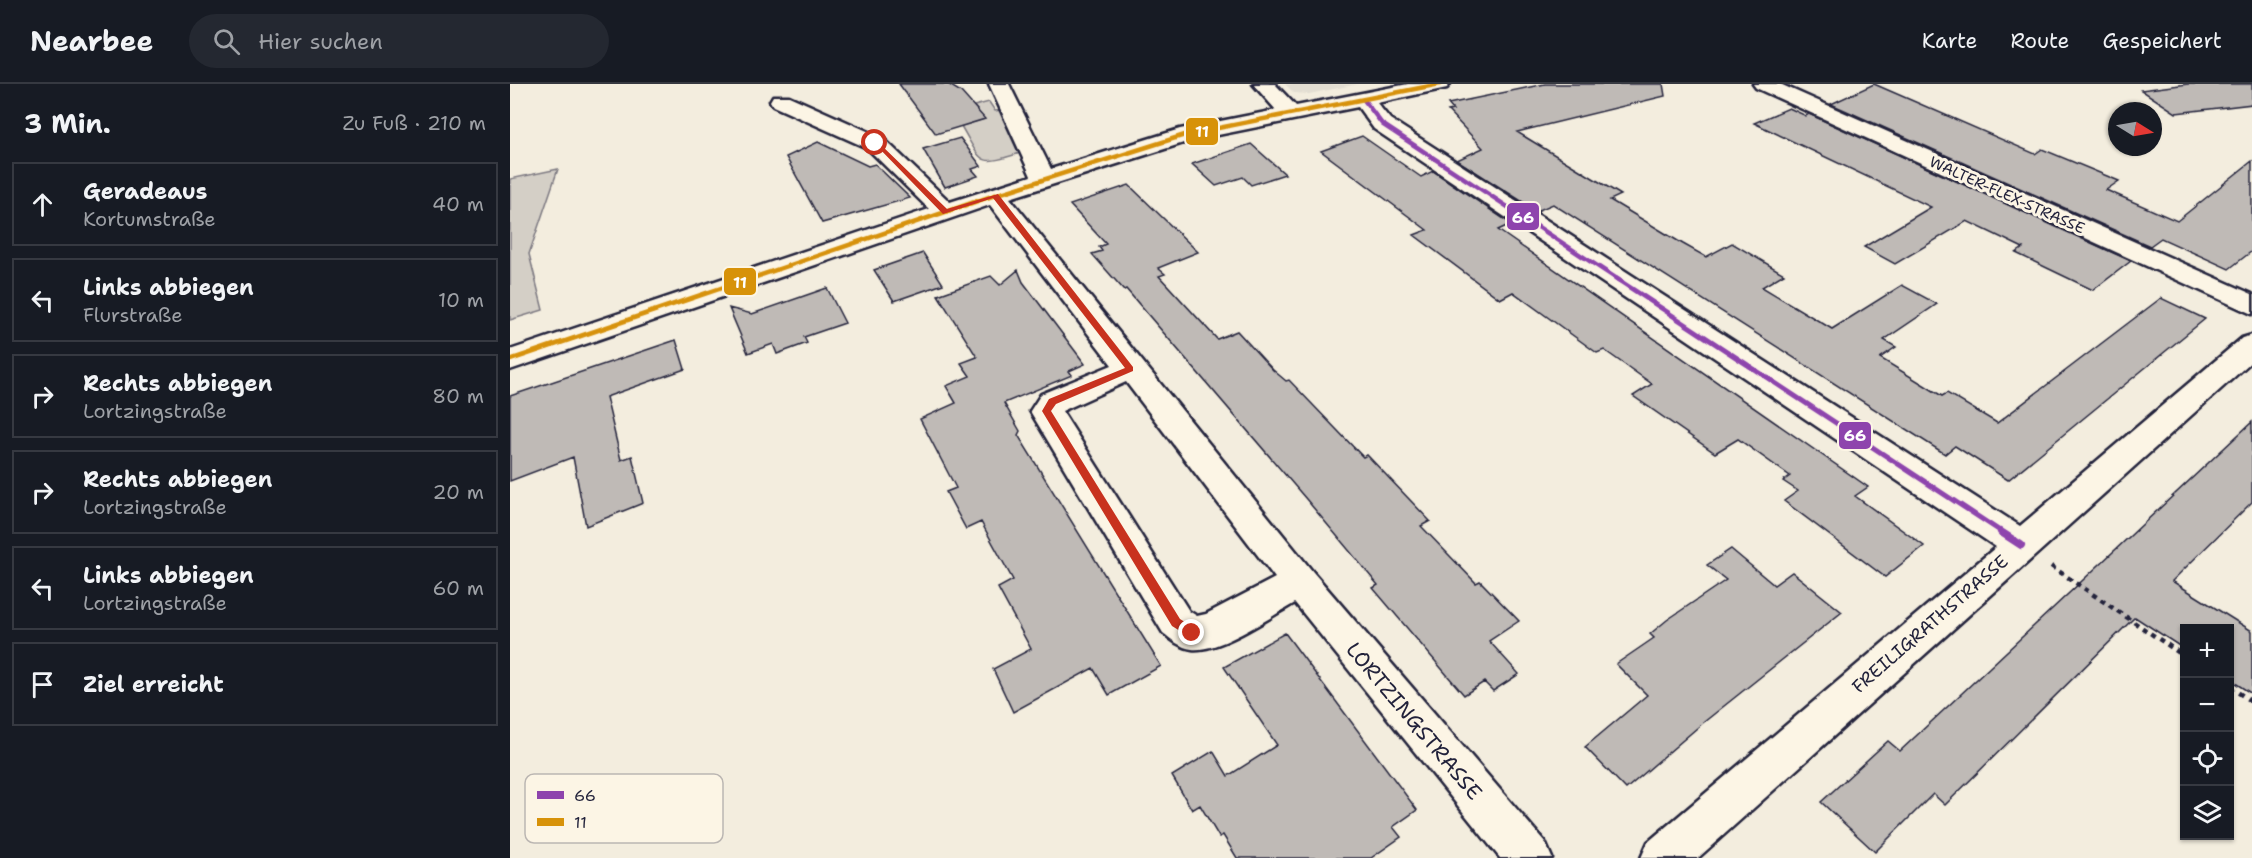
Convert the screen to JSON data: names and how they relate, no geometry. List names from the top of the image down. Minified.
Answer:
{"streets":{"street":["WALTER-FLEX-STRASSE","FREILIGRATHSTRASSE","LORTZINGSTRASSE"]},"lines":["transit line 11","transit line 66"],"legend":["66","11"],"north":"right","page":{"header":"Nearbee","search":"Hier suchen","nav":["Karte","Route","Gespeichert"],"heading":["3 Min.","Zu Fuß · 210 m"],"list":[["Geradeaus","Kortumstraße","40 m"],["Links abbiegen","Flurstraße","10 m"],["Rechts abbiegen","Lortzingstraße","80 m"],["Rechts abbiegen","Lortzingstraße","20 m"],["Links abbiegen","Lortzingstraße","60 m"],"Ziel erreicht"],"map_buttons":["+","−"]}}
